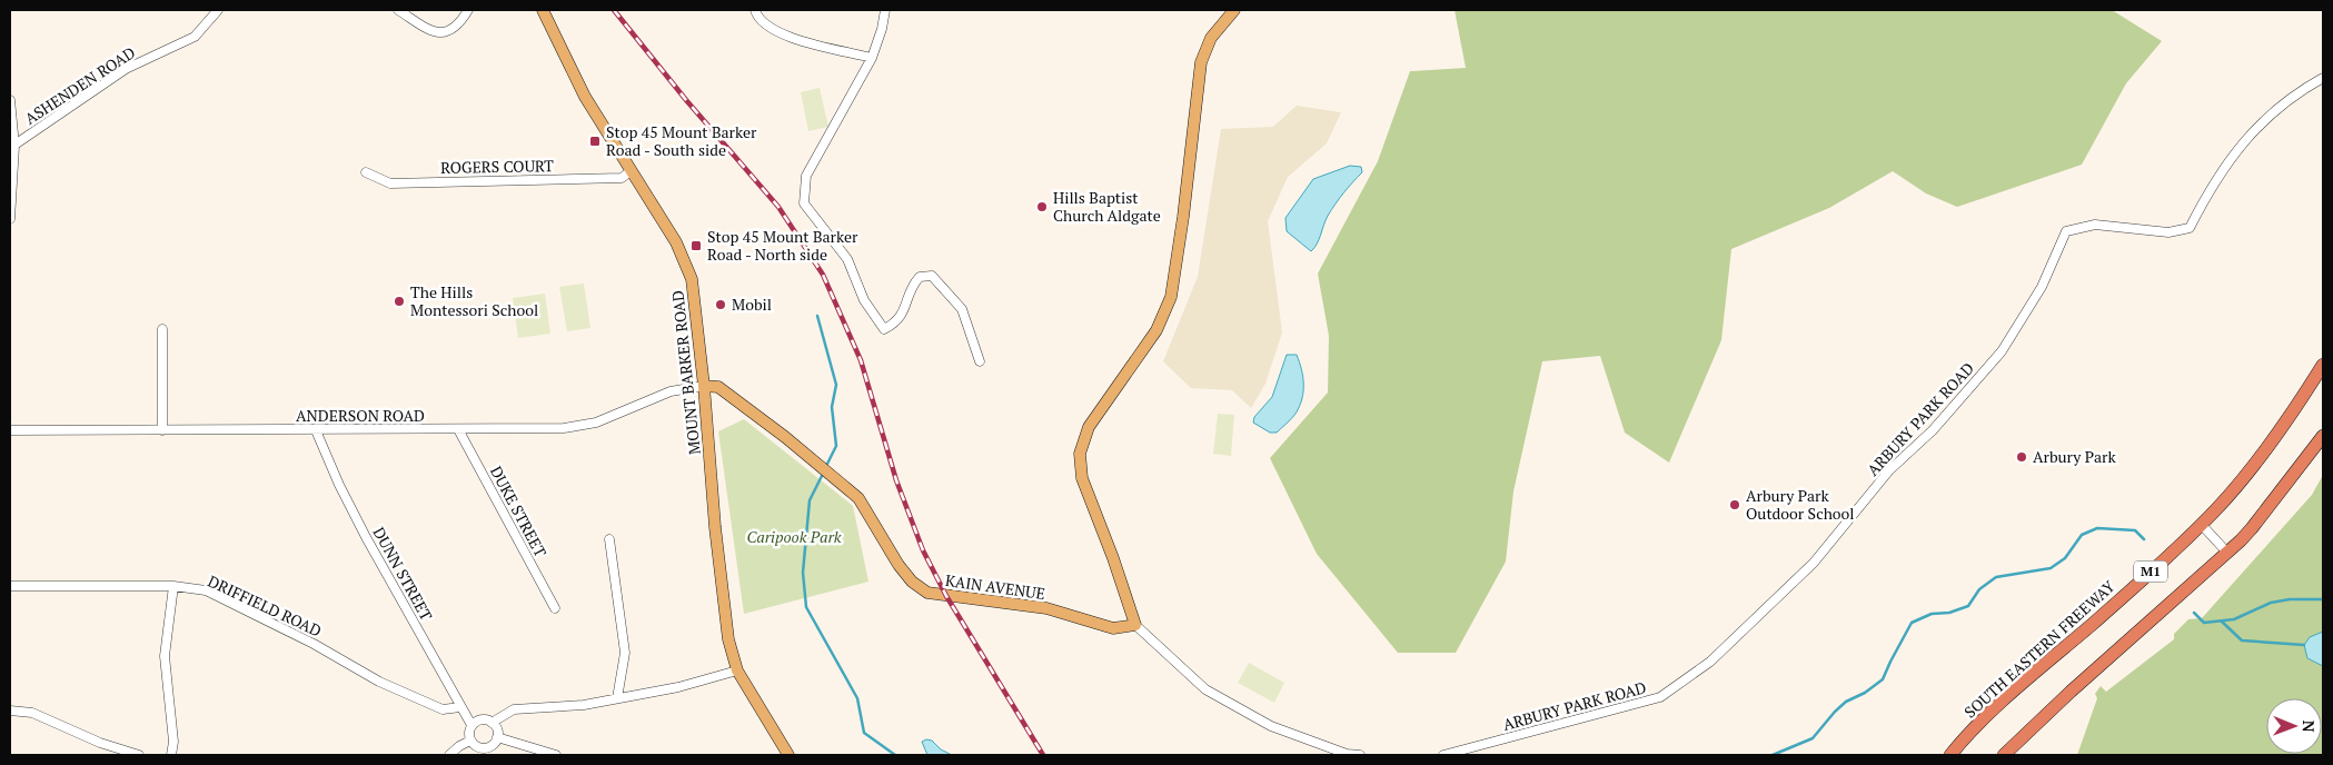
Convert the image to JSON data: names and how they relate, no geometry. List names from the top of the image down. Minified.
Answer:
{"streets":{"highway":["M1","SOUTH EASTERN FREEWAY"],"main road":["MOUNT BARKER ROAD","KAIN AVENUE"],"street":["ASHENDEN ROAD","ROGERS COURT","ANDERSON ROAD","ARBURY PARK ROAD","DUKE STREET","DUNN STREET","DRIFFIELD ROAD"]},"crossings":[["ROGERS COURT","MOUNT BARKER ROAD"],["MOUNT BARKER ROAD","ANDERSON ROAD"],["MOUNT BARKER ROAD","KAIN AVENUE"],["ANDERSON ROAD","DUKE STREET"],["ANDERSON ROAD","DUNN STREET"],["ANDERSON ROAD","KAIN AVENUE"],["DUNN STREET","DRIFFIELD ROAD"]],"parks":["Caripook Park"],"places":{"transit":["Stop 45 Mount Barker Road - South side","Stop 45 Mount Barker Road - North side"],"other":["Hills Baptist Church Aldgate","The Hills Montessori School","Mobil","Arbury Park","Arbury Park Outdoor School"]},"north":"right"}
